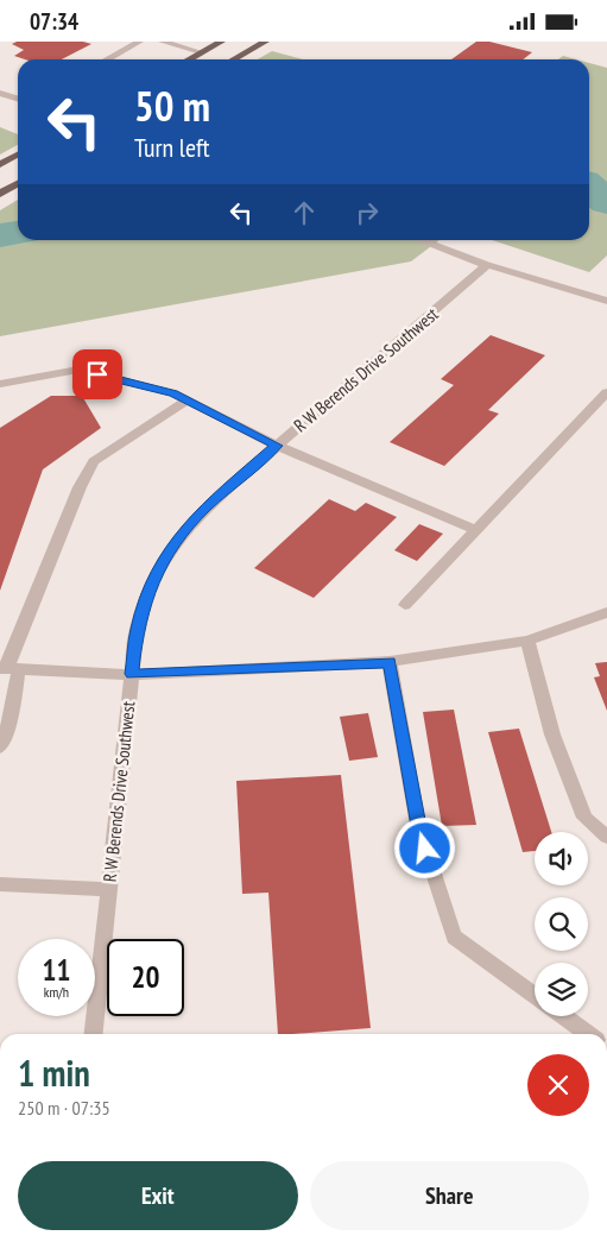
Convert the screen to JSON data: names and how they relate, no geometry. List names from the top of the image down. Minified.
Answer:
{"streets":{"street":["R W Berends Drive Southwest"]},"page":{"status":"07:34","turn":["50 m","Turn left"],"speed":"11 km/h","limit":"20","heading":["1 min","250 m · 07:35"],"buttons":["Exit","Share"]}}
